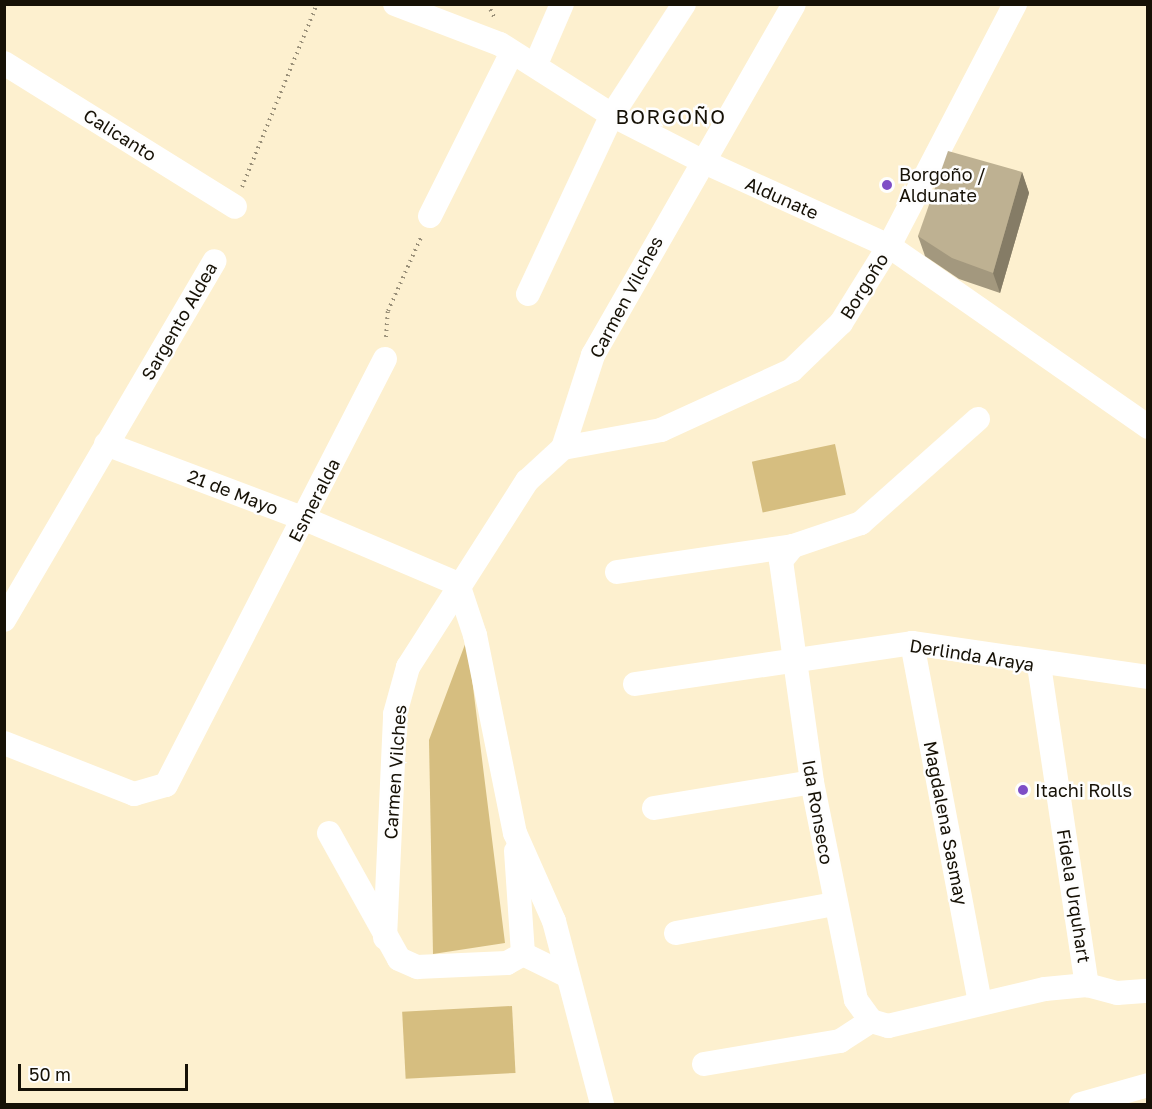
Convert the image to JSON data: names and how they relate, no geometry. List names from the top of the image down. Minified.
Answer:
{"streets":{"street":["Calicanto","Aldunate","Borgoño","Carmen Vilches","Sargento Aldea","21 de Mayo","Esmeralda","Derlinda Araya","Ida Ronseco","Magdalena Sasmay","Fidela Urquhart"]},"crossings":[["Aldunate","Borgoño"],["Aldunate","Carmen Vilches"],["Borgoño","Carmen Vilches"],["Carmen Vilches","21 de Mayo"],["Sargento Aldea","21 de Mayo"],["21 de Mayo","Esmeralda"],["Derlinda Araya","Ida Ronseco"],["Derlinda Araya","Magdalena Sasmay"],["Derlinda Araya","Fidela Urquhart"]],"districts":["BORGOÑO"],"places":["Borgoño / Aldunate","Itachi Rolls"],"scale_bar":"50 m"}
